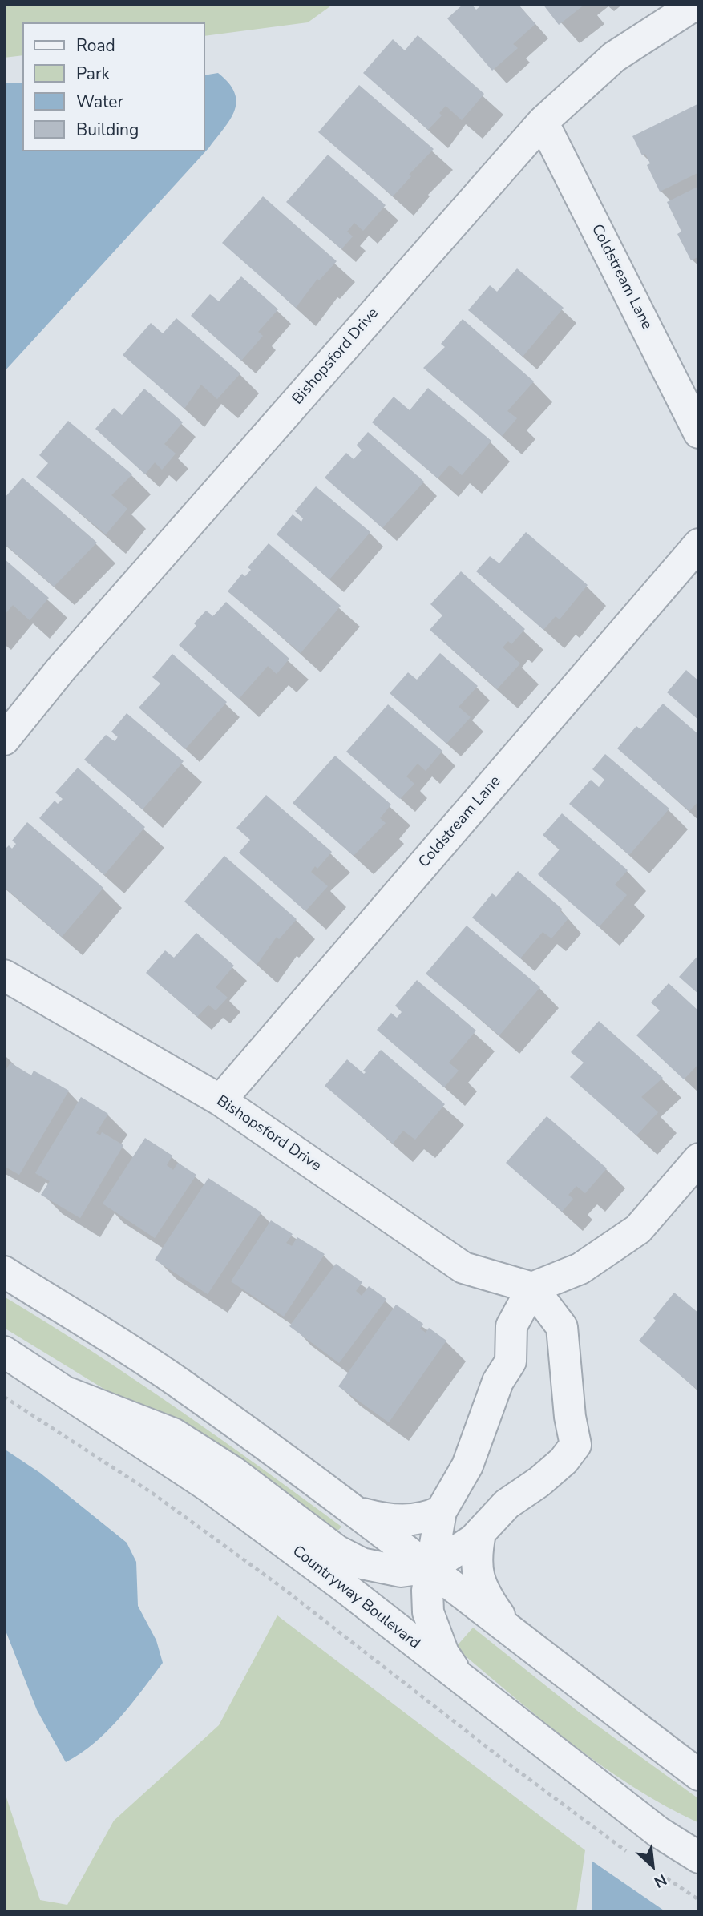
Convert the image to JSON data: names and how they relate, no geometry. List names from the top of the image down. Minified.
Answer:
{"streets":{"street":["Coldstream Lane","Bishopsford Drive","Countryway Boulevard"]},"crossings":[["Coldstream Lane","Bishopsford Drive"]],"legend":["Road","Park","Water","Building"],"north":"bottom right"}
